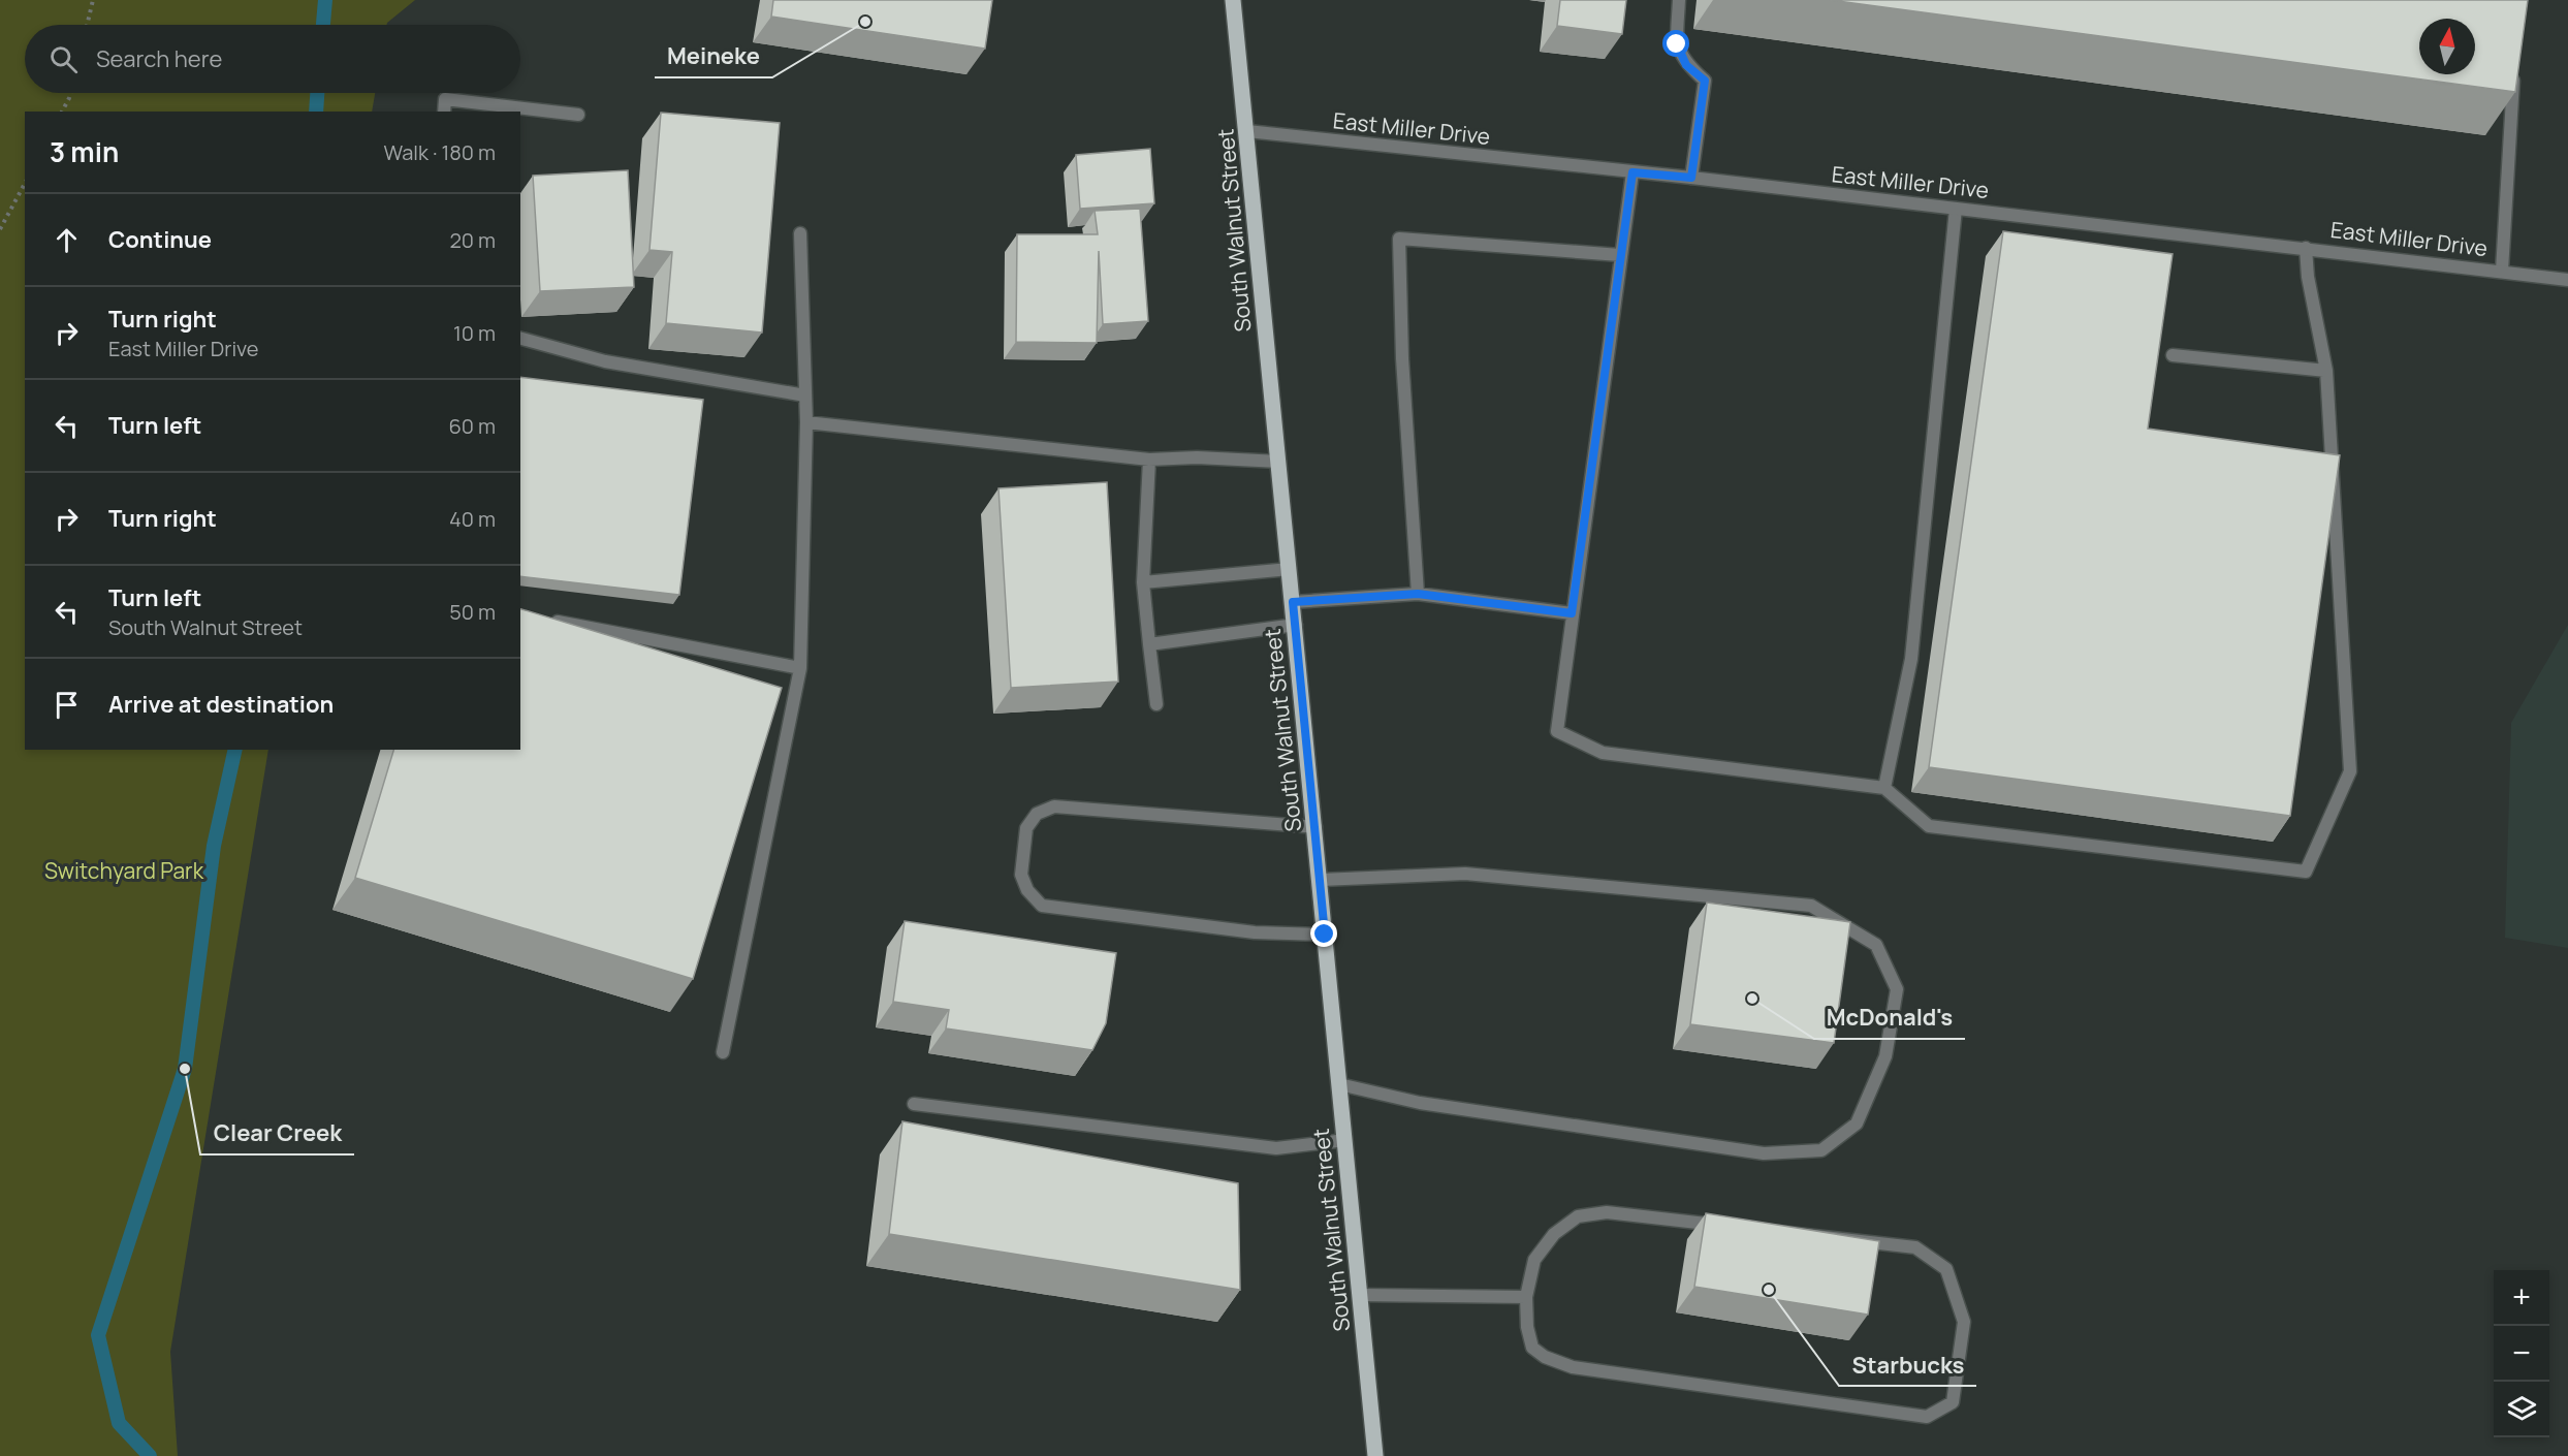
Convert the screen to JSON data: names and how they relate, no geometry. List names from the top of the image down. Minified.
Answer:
{"streets":{"main road":["South Walnut Street"],"street":["East Miller Drive"]},"crossings":[["East Miller Drive","South Walnut Street"]],"parks":["Switchyard Park"],"places":["Meineke","McDonald's","Clear Creek","Starbucks"],"north":"top","page":{"search":"Search here","heading":["3 min","Walk · 180 m"],"list":[["Continue","20 m"],["Turn right","East Miller Drive","10 m"],["Turn left","60 m"],["Turn right","40 m"],["Turn left","South Walnut Street","50 m"],"Arrive at destination"],"map_buttons":["+","−"]}}
